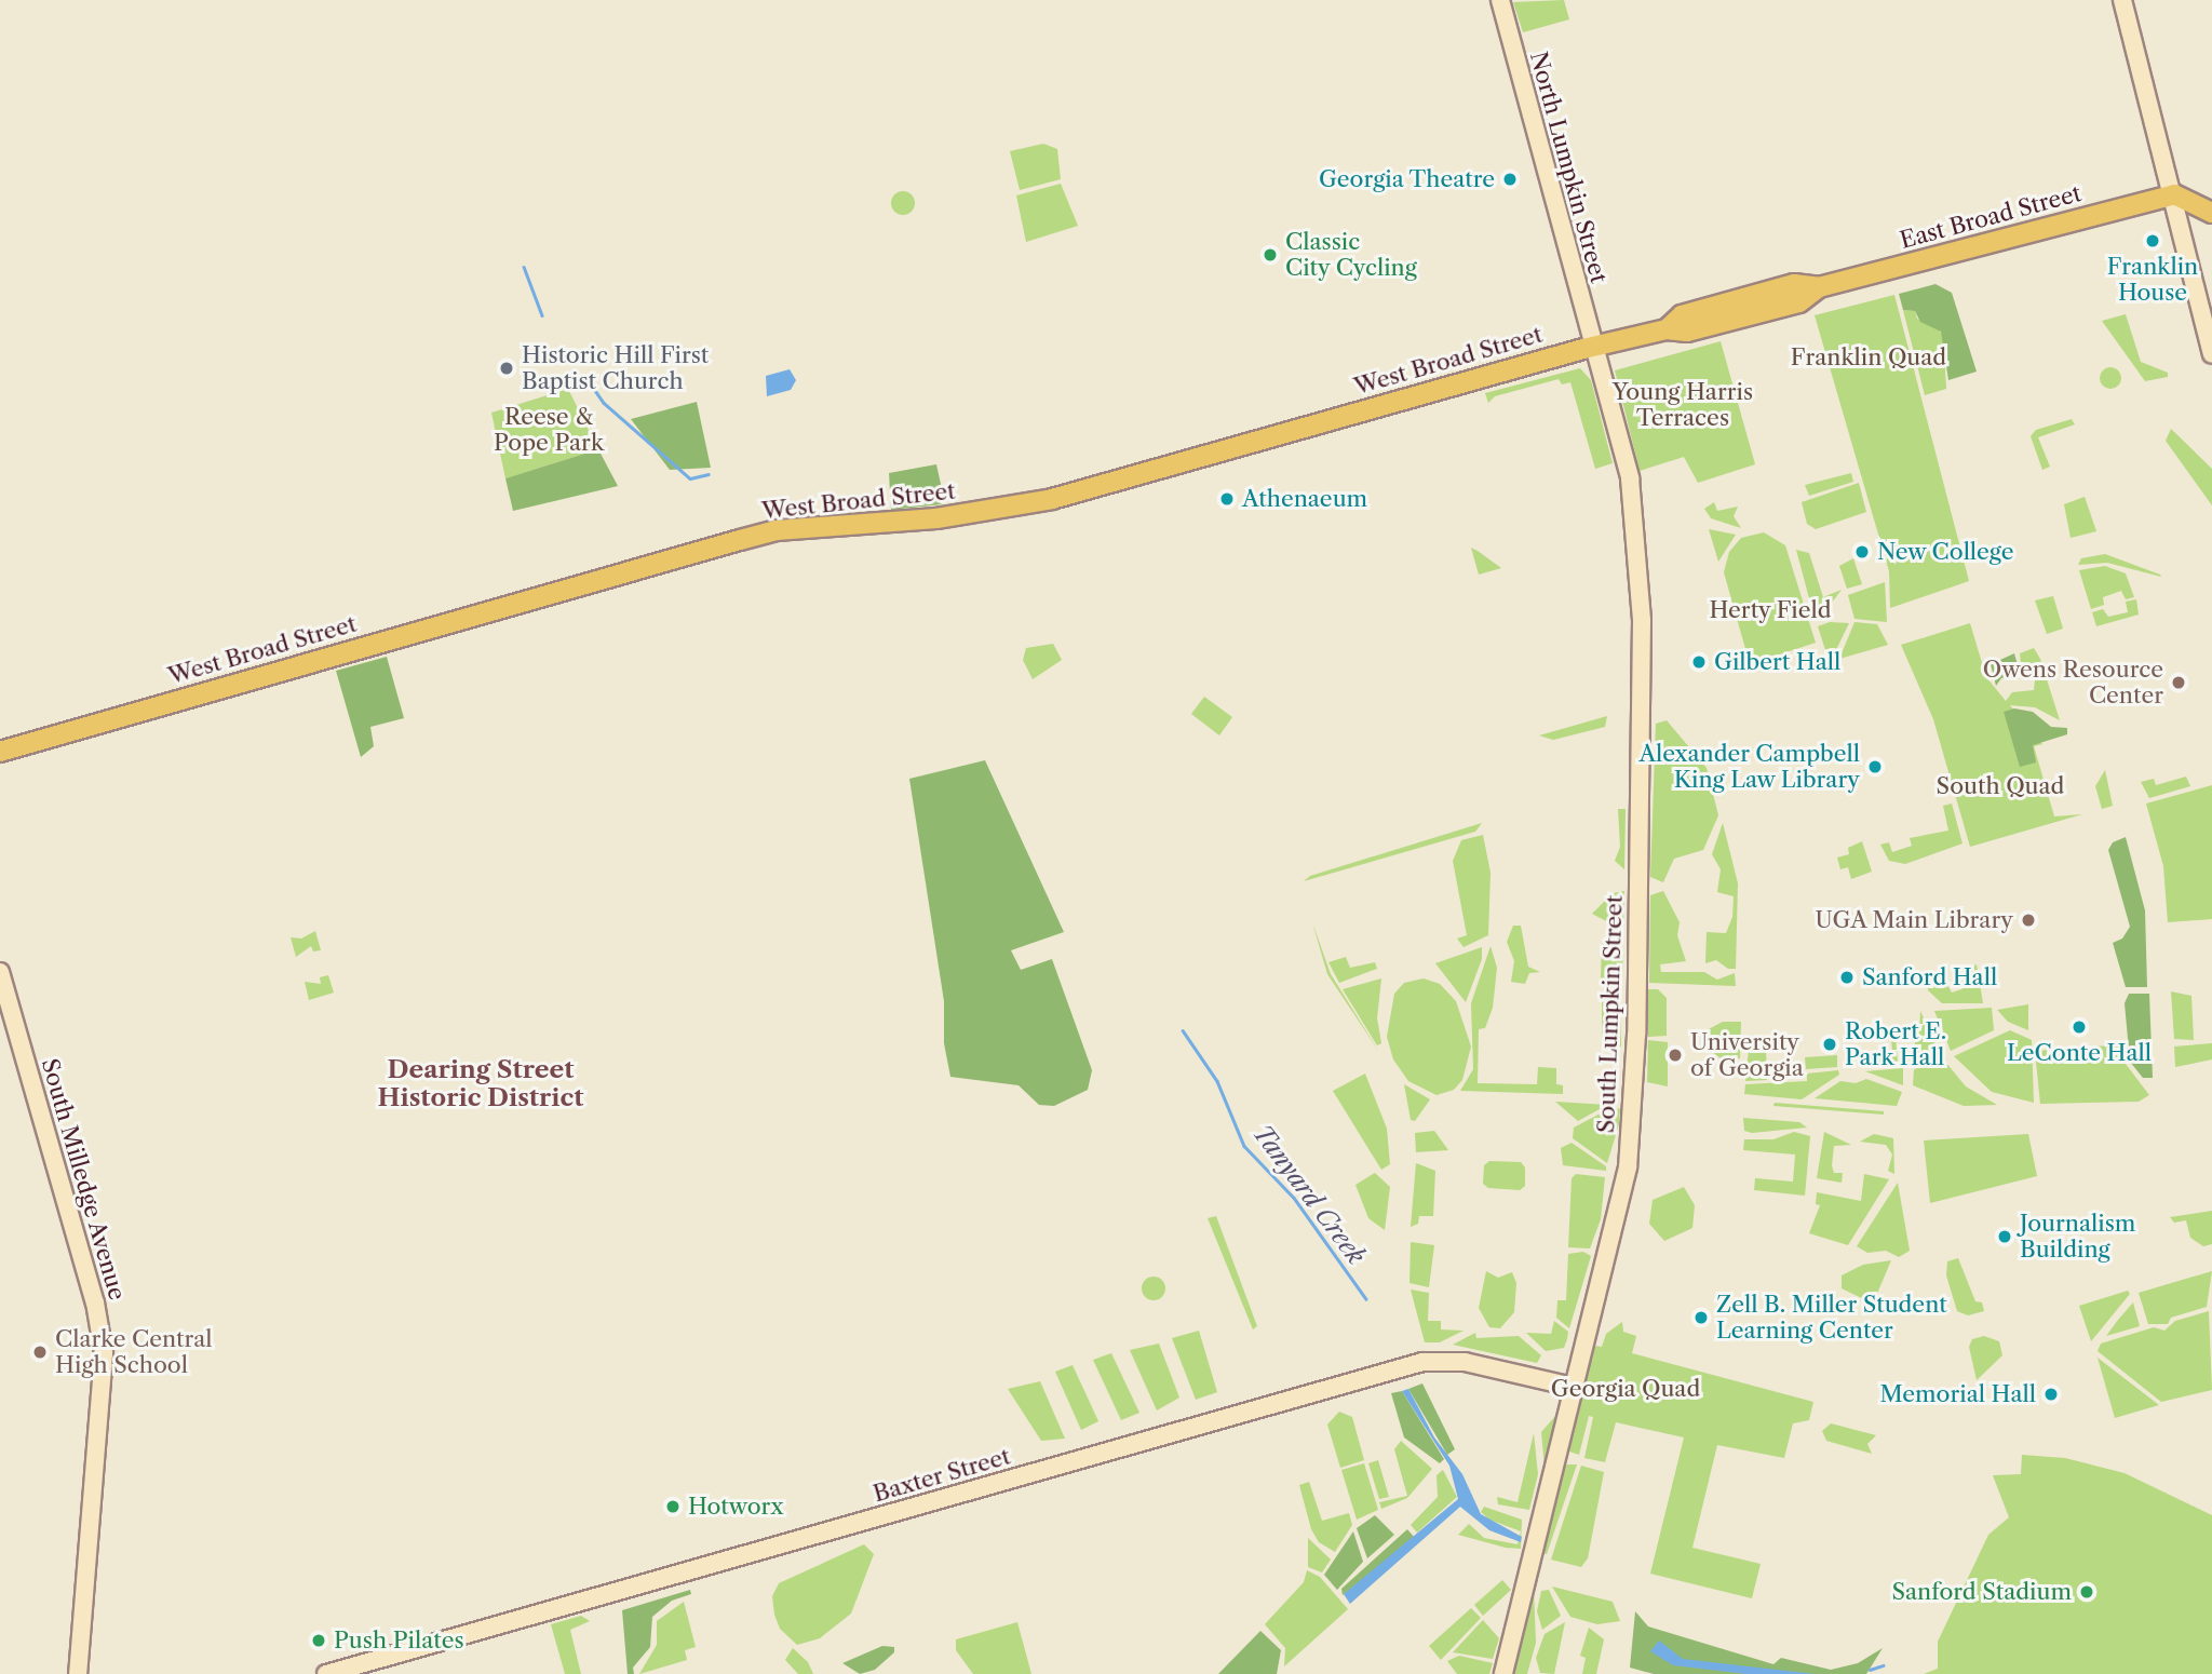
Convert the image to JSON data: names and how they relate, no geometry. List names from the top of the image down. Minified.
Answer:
{"streets":{"main road":["North Lumpkin Street","East Broad Street","West Broad Street","South Lumpkin Street","South Milledge Avenue","Baxter Street"]},"crossings":[["North Lumpkin Street","East Broad Street"],["North Lumpkin Street","West Broad Street"],["North Lumpkin Street","South Lumpkin Street"],["East Broad Street","West Broad Street"],["East Broad Street","South Lumpkin Street"],["West Broad Street","South Lumpkin Street"],["South Lumpkin Street","Baxter Street"]],"districts":["Dearing Street Historic District"],"water":["Tanyard Creek"],"parks":["Franklin Quad","Young Harris Terraces","Reese & Pope Park","Herty Field","South Quad","Georgia Quad"],"places":["Georgia Theatre","Franklin House","Classic City Cycling","Historic Hill First Baptist Church","Athenaeum","New College","Gilbert Hall","Owens Resource Center","Alexander Campbell King Law Library","UGA Main Library","Sanford Hall","LeConte Hall","Robert E. Park Hall","University of Georgia","Journalism Building","Zell B. Miller Student Learning Center","Clarke Central High School","Memorial Hall","Hotworx","Sanford Stadium","Push Pilates"]}
